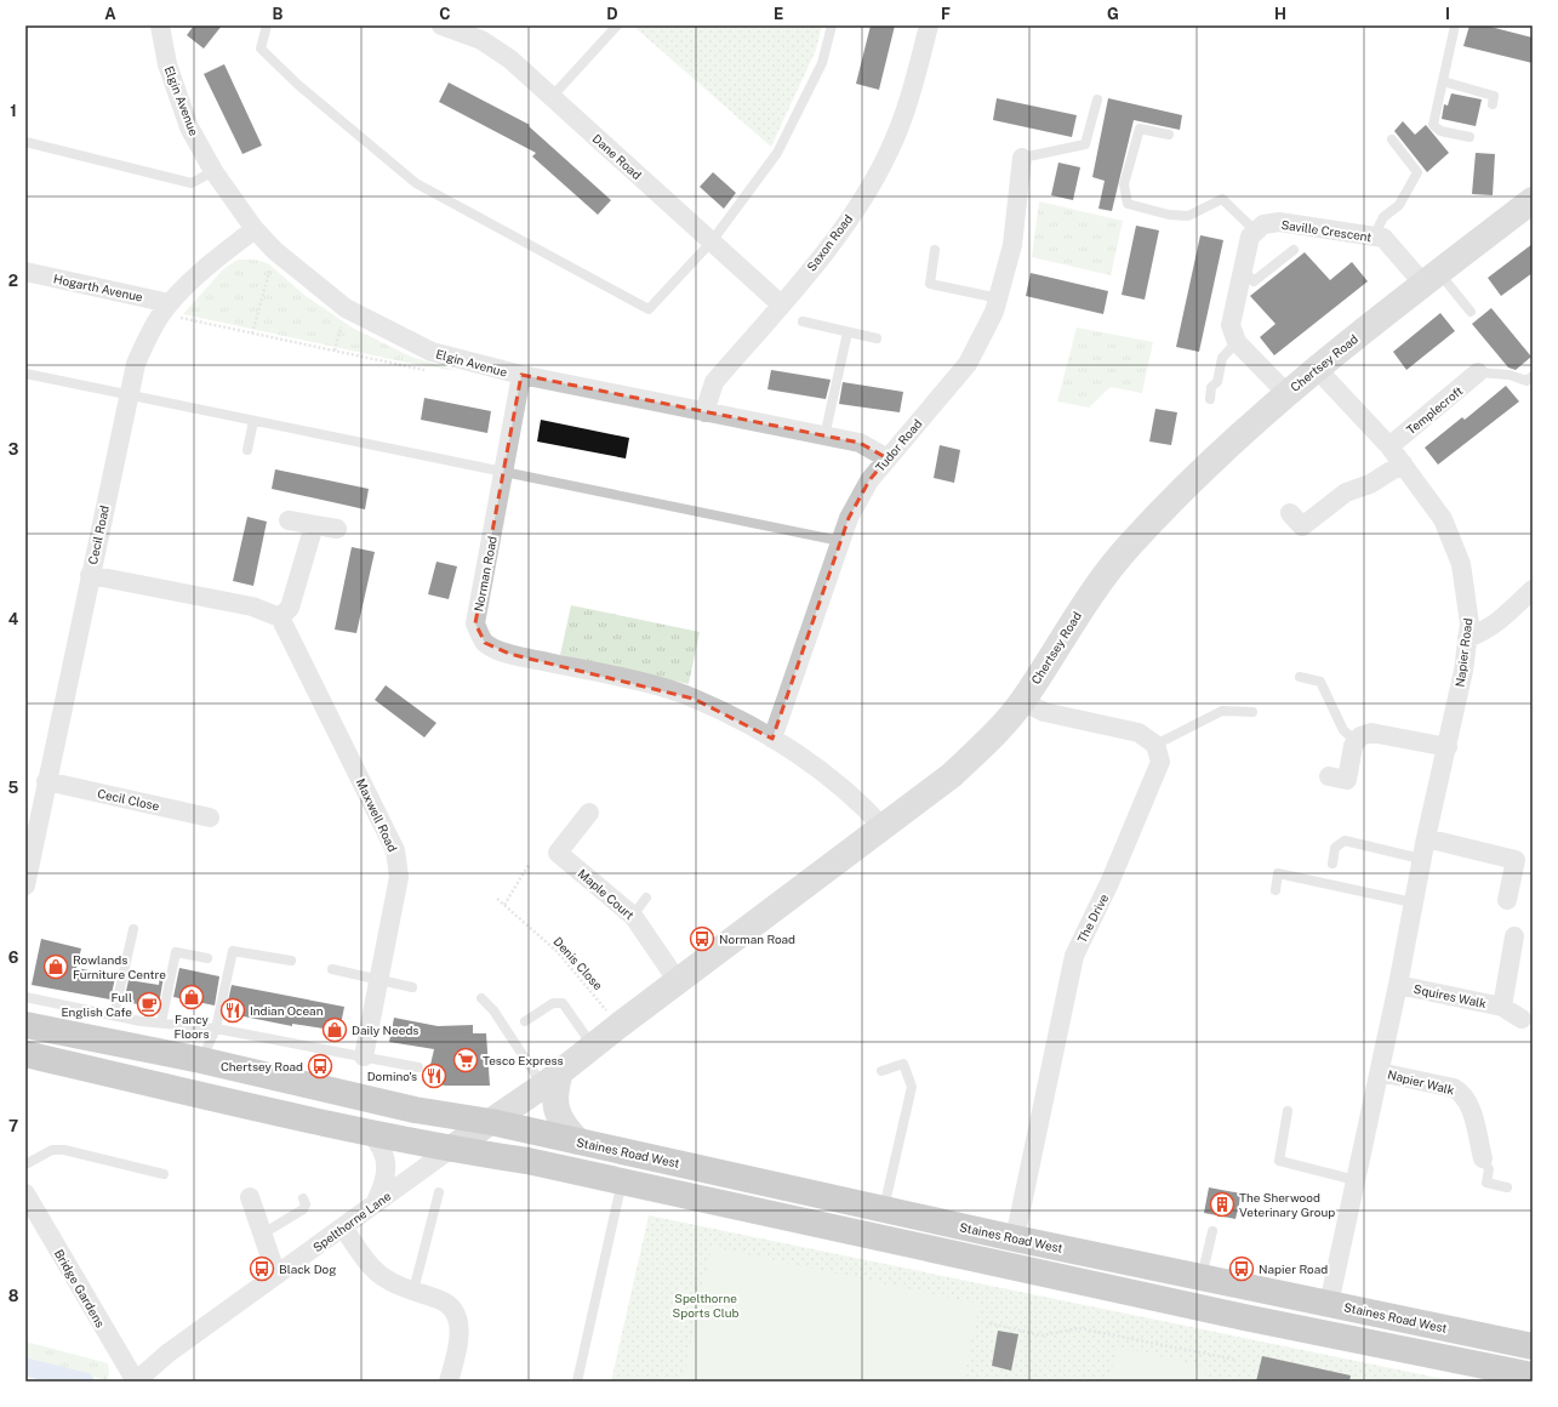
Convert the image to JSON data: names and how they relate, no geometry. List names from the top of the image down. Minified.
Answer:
{"streets":{"highway":["Staines Road West"],"street":["Elgin Avenue","Dane Road","Saville Crescent","Saxon Road","Hogarth Avenue","Chertsey Road","Templecroft","Tudor Road","Cecil Road","Norman Road","Napier Road","Cecil Close","Maxwell Road","Maple Court","The Drive","Squires Walk","Napier Walk","Spelthorne Lane","Bridge Gardens"],"path":["Denis Close"]},"crossings":[["Elgin Avenue","Saxon Road"],["Elgin Avenue","Tudor Road"],["Elgin Avenue","Cecil Road"],["Elgin Avenue","Norman Road"],["Dane Road","Saxon Road"],["Saville Crescent","Chertsey Road"],["Hogarth Avenue","Cecil Road"],["Chertsey Road","Norman Road"],["Chertsey Road","Napier Road"],["Chertsey Road","Maple Court"],["Chertsey Road","Denis Close"],["Chertsey Road","Staines Road West"],["Chertsey Road","Spelthorne Lane"],["Templecroft","Napier Road"],["Tudor Road","Norman Road"],["Cecil Road","Cecil Close"],["Napier Road","Squires Walk"],["Napier Road","Napier Walk"],["Napier Road","Staines Road West"],["The Drive","Staines Road West"],["Spelthorne Lane","Bridge Gardens"]],"parks":["Spelthorne Sports Club"],"places":{"bus stop":["Norman Road","Chertsey Road","Black Dog","Napier Road"],"shop":["Rowlands Furniture Centre","Fancy Floors","Daily Needs"],"cafe":["Full English Cafe"],"restaurant":["Indian Ocean","Domino's"],"supermarket":["Tesco Express"],"building":["The Sherwood Veterinary Group"]},"grid":{"columns":["A","B","C","D","E","F","G","H","I"],"rows":["1","2","3","4","5","6","7","8"]}}
